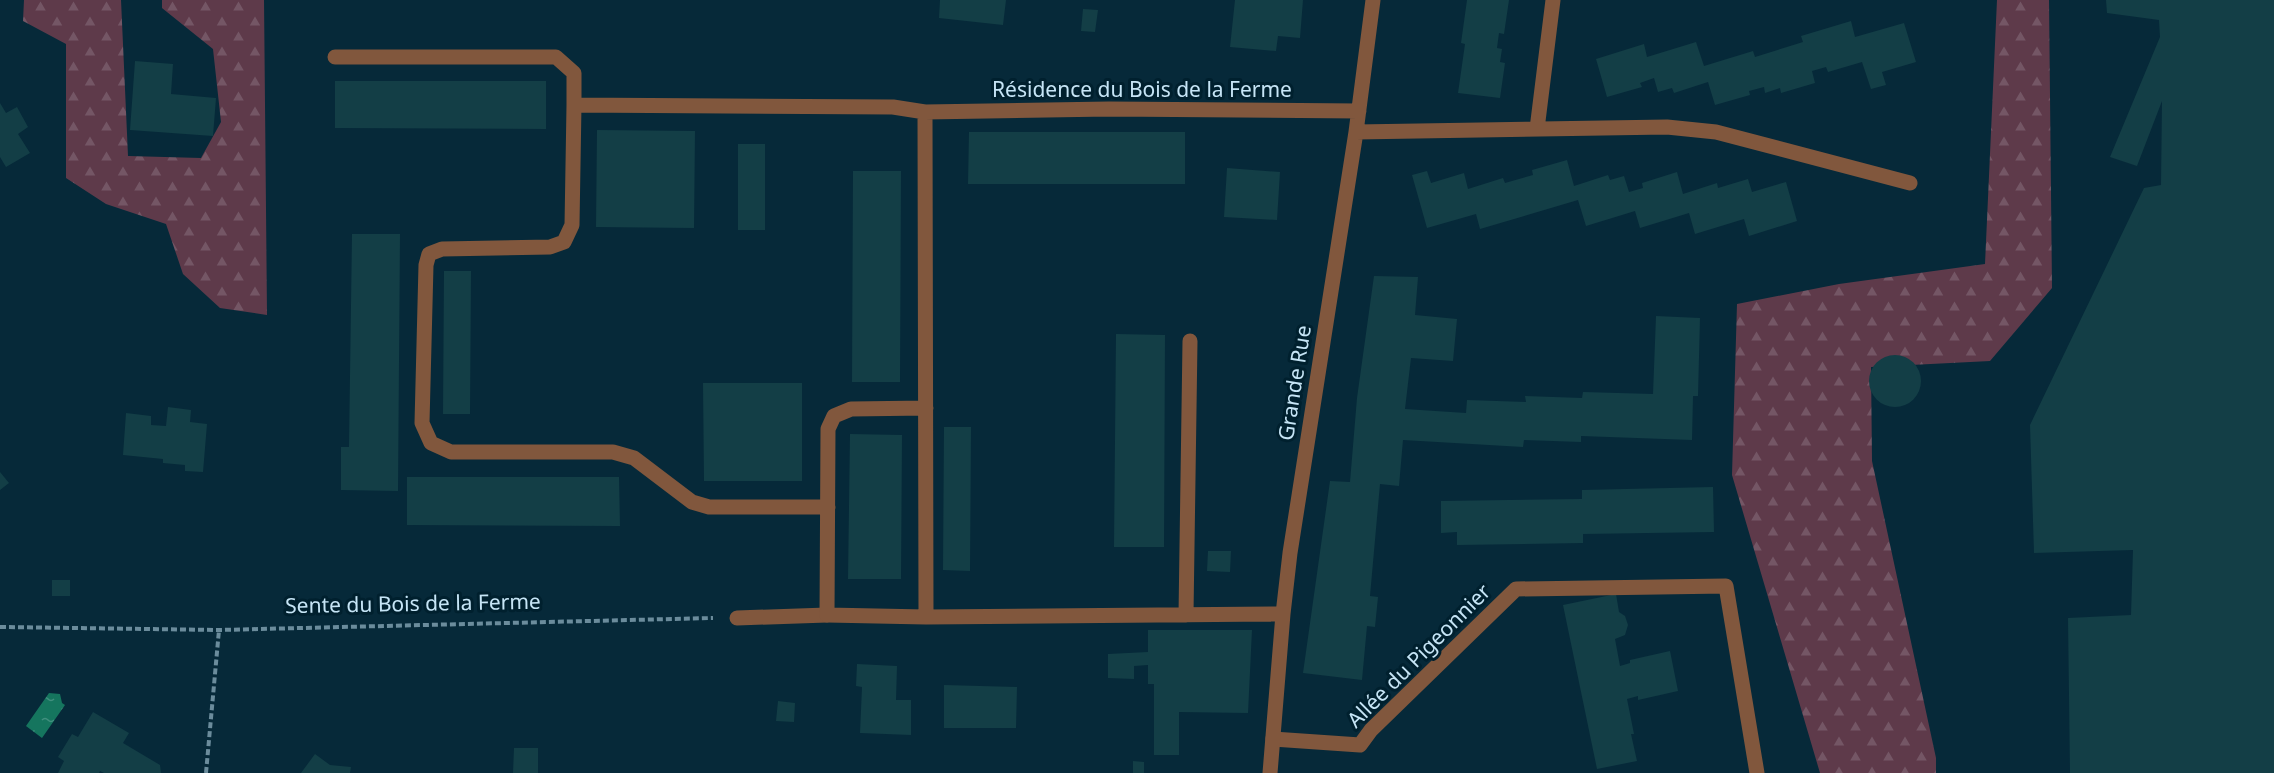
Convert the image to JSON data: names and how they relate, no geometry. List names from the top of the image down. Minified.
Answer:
{"streets":{"street":["Résidence du Bois de la Ferme","Grande Rue","Allée du Pigeonnier"],"path":["Sente du Bois de la Ferme"]},"crossings":[["Résidence du Bois de la Ferme","Grande Rue"],["Grande Rue","Allée du Pigeonnier"]]}
